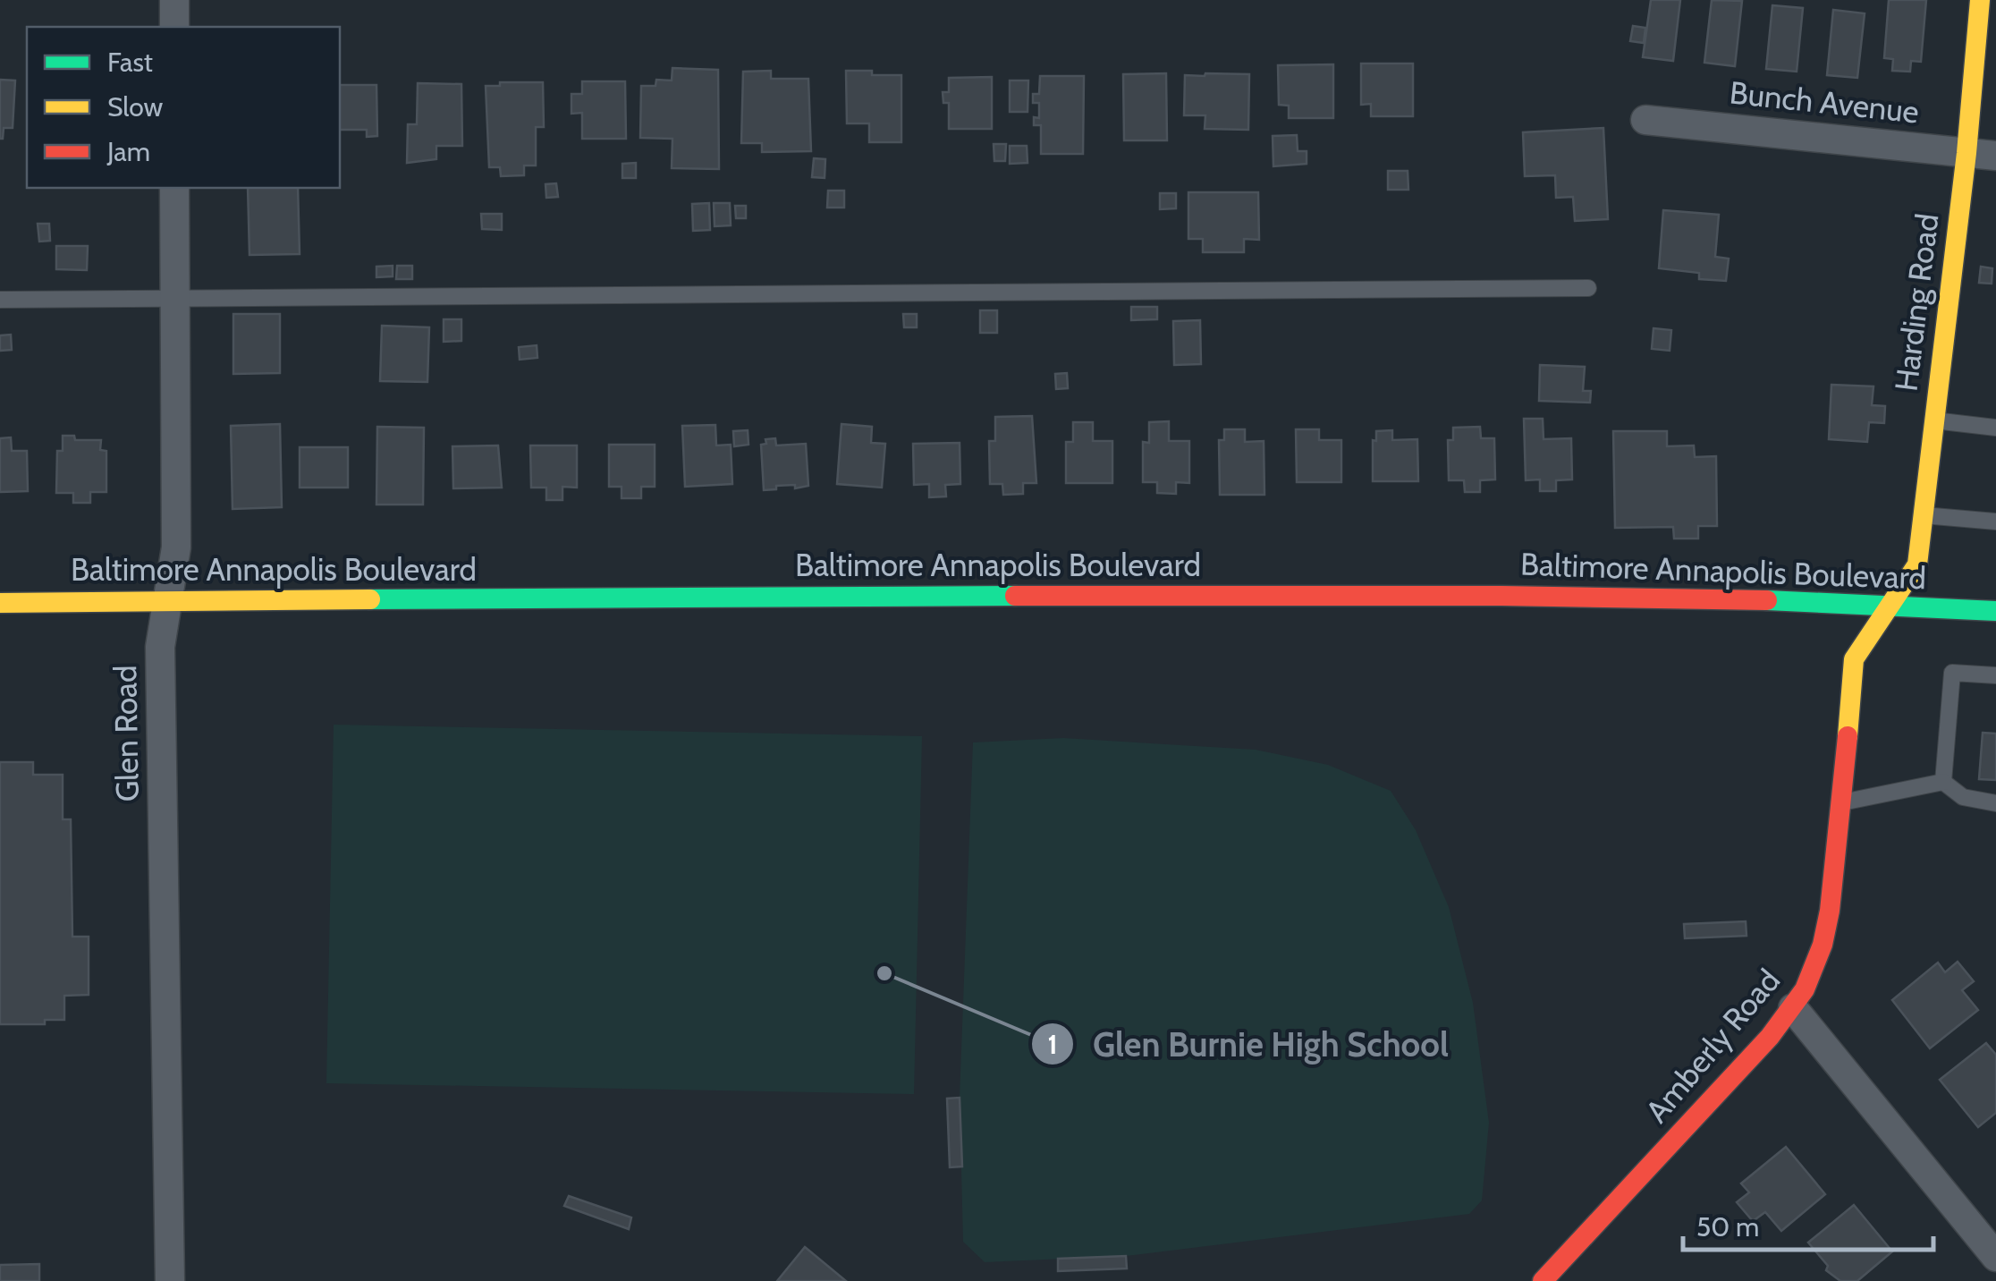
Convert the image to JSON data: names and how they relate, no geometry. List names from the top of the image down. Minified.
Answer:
{"streets":{"main road":["Harding Road","Baltimore Annapolis Boulevard","Amberly Road"],"street":["Bunch Avenue","Glen Road"]},"crossings":[["Bunch Avenue","Harding Road"],["Harding Road","Baltimore Annapolis Boulevard"],["Harding Road","Amberly Road"],["Baltimore Annapolis Boulevard","Glen Road"],["Baltimore Annapolis Boulevard","Amberly Road"]],"places":["Glen Burnie High School"],"legend":["Fast","Slow","Jam"],"scale_bar":"50 m"}
